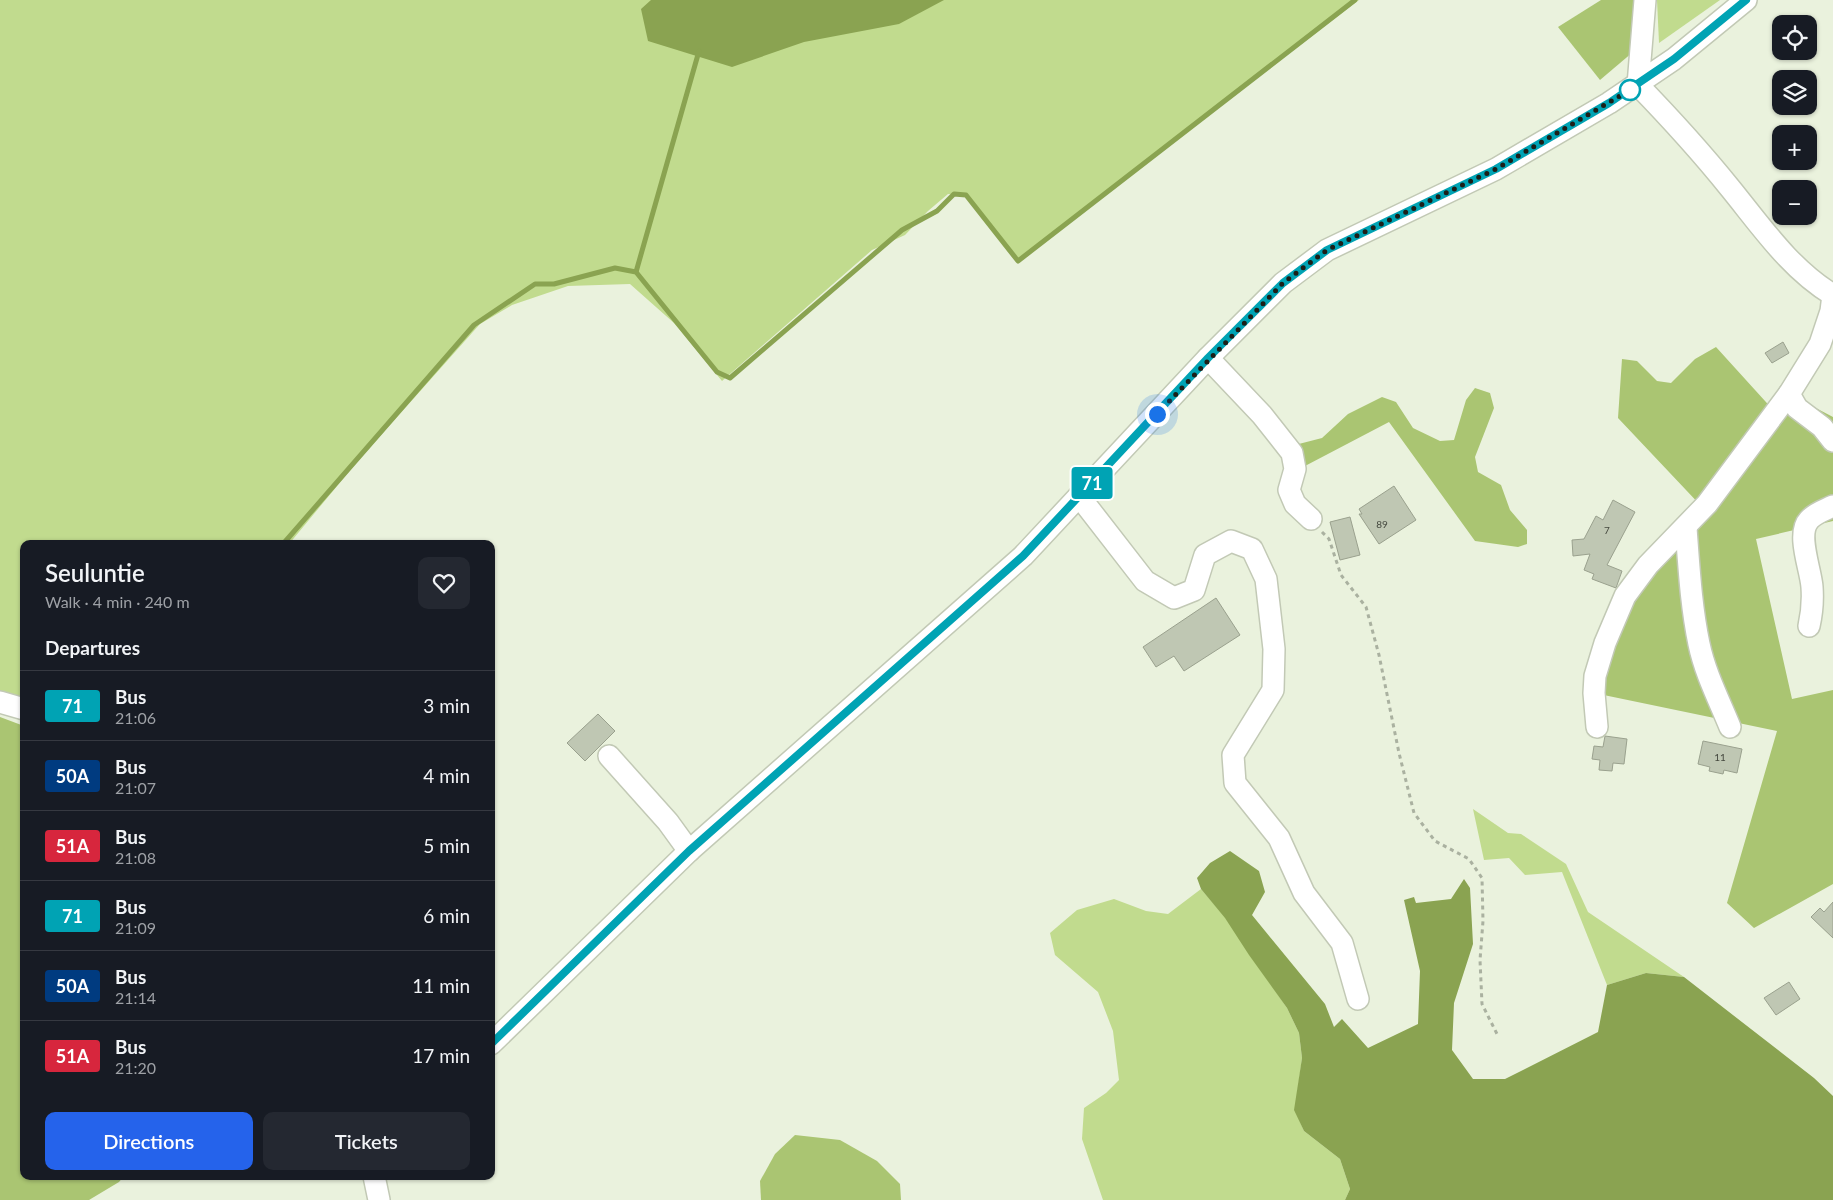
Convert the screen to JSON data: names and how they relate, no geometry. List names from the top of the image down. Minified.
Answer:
{"lines":["bus line 71"],"house_numbers":["89","7","11"],"page":{"on_map":"71","map_buttons":["+","−"],"heading":[["Seuluntie","Walk · 4 min · 240 m"],"Departures"],"list":[{"mark":"71","name":"Bus","note":"21:06","value":"3 min"},{"mark":"50A","name":"Bus","note":"21:07","value":"4 min"},{"mark":"51A","name":"Bus","note":"21:08","value":"5 min"},{"mark":"71","name":"Bus","note":"21:09","value":"6 min"},{"mark":"50A","name":"Bus","note":"21:14","value":"11 min"},{"mark":"51A","name":"Bus","note":"21:20","value":"17 min"}],"buttons":["Directions","Tickets"]}}
